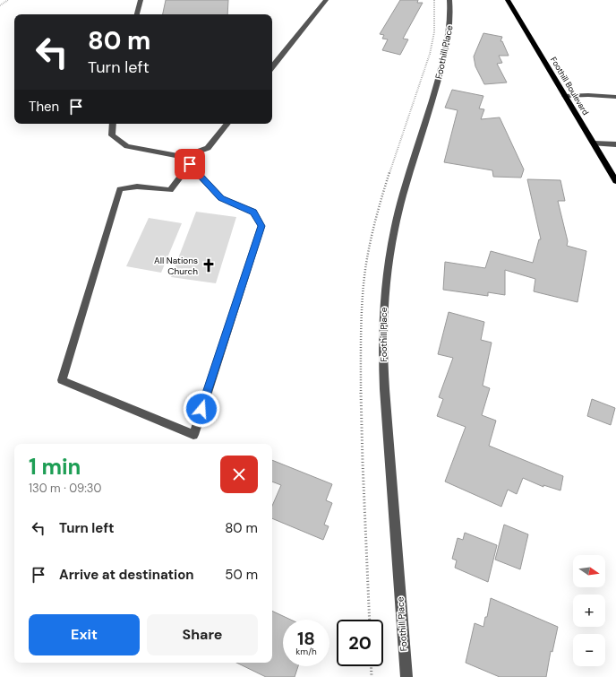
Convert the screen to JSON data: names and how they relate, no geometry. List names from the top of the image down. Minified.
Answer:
{"streets":{"main road":["Foothill Boulevard"],"street":["Foothill Place"]},"places":{"church":["All Nations Church"]},"north":"right","page":{"turn":["80 m","Turn left"],"then":"Then","heading":["1 min","130 m · 09:30"],"list":[{"name":"Turn left","value":"80 m"},{"name":"Arrive at destination","value":"50 m"}],"map_buttons":["+","−"],"buttons":["Exit","Share"],"speed":"18 km/h","limit":"20"}}
